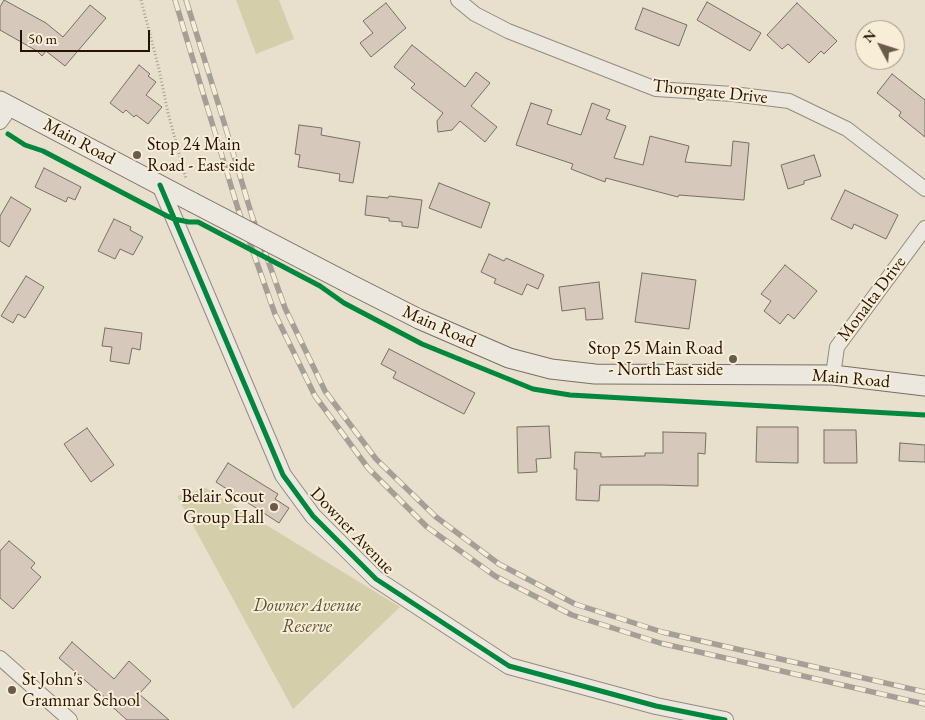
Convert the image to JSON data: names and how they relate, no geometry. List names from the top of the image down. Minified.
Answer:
{"streets":{"main road":["Main Road"],"street":["Thorngate Drive","Monalta Drive","Downer Avenue"]},"crossings":[["Main Road","Monalta Drive"],["Main Road","Downer Avenue"]],"parks":["Downer Avenue Reserve"],"places":["Stop 24 Main Road - East side","Stop 25 Main Road - North East side","Belair Scout Group Hall","St John's Grammar School"],"scale_bar":"50 m","north":"top left"}
